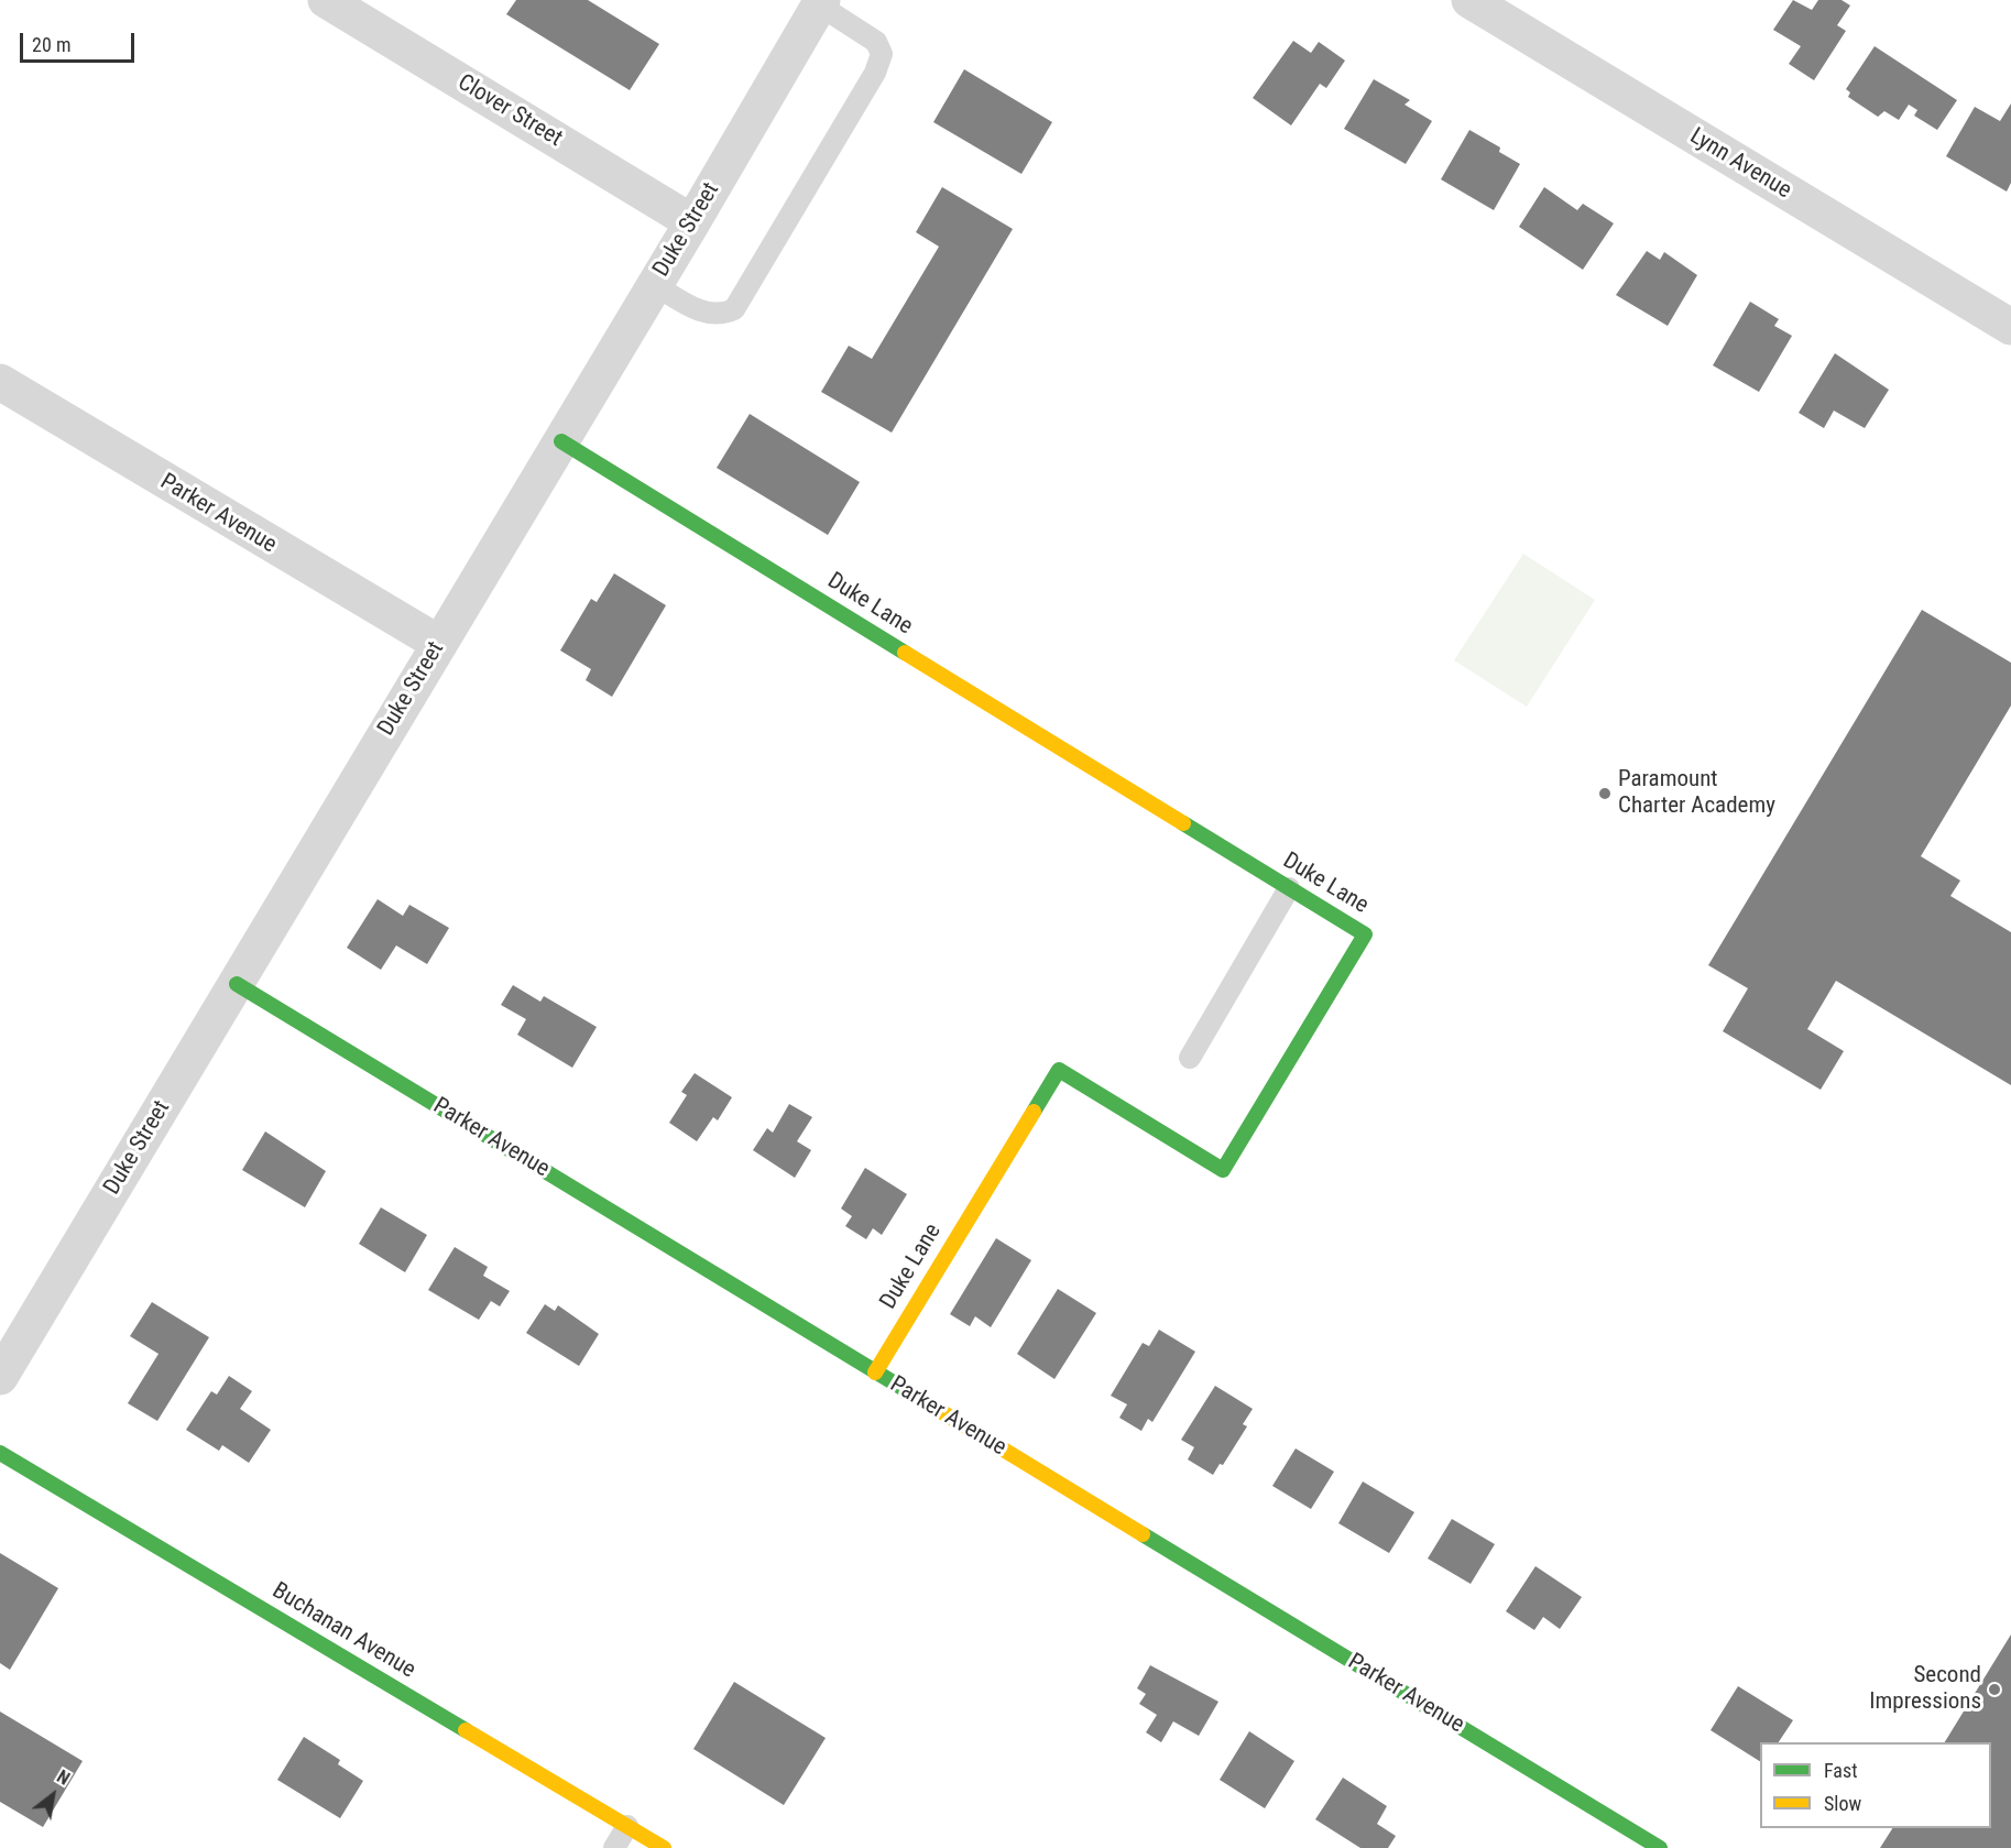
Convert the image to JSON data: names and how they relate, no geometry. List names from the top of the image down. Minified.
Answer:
{"streets":{"street":["Clover Street","Lynn Avenue","Duke Street","Parker Avenue","Duke Lane","Buchanan Avenue"]},"crossings":[["Clover Street","Duke Street"],["Duke Street","Parker Avenue"],["Duke Street","Duke Lane"],["Parker Avenue","Duke Lane"]],"places":["Paramount Charter Academy","Second Impressions"],"legend":["Fast","Slow"],"scale_bar":"20 m","north":"top right"}
